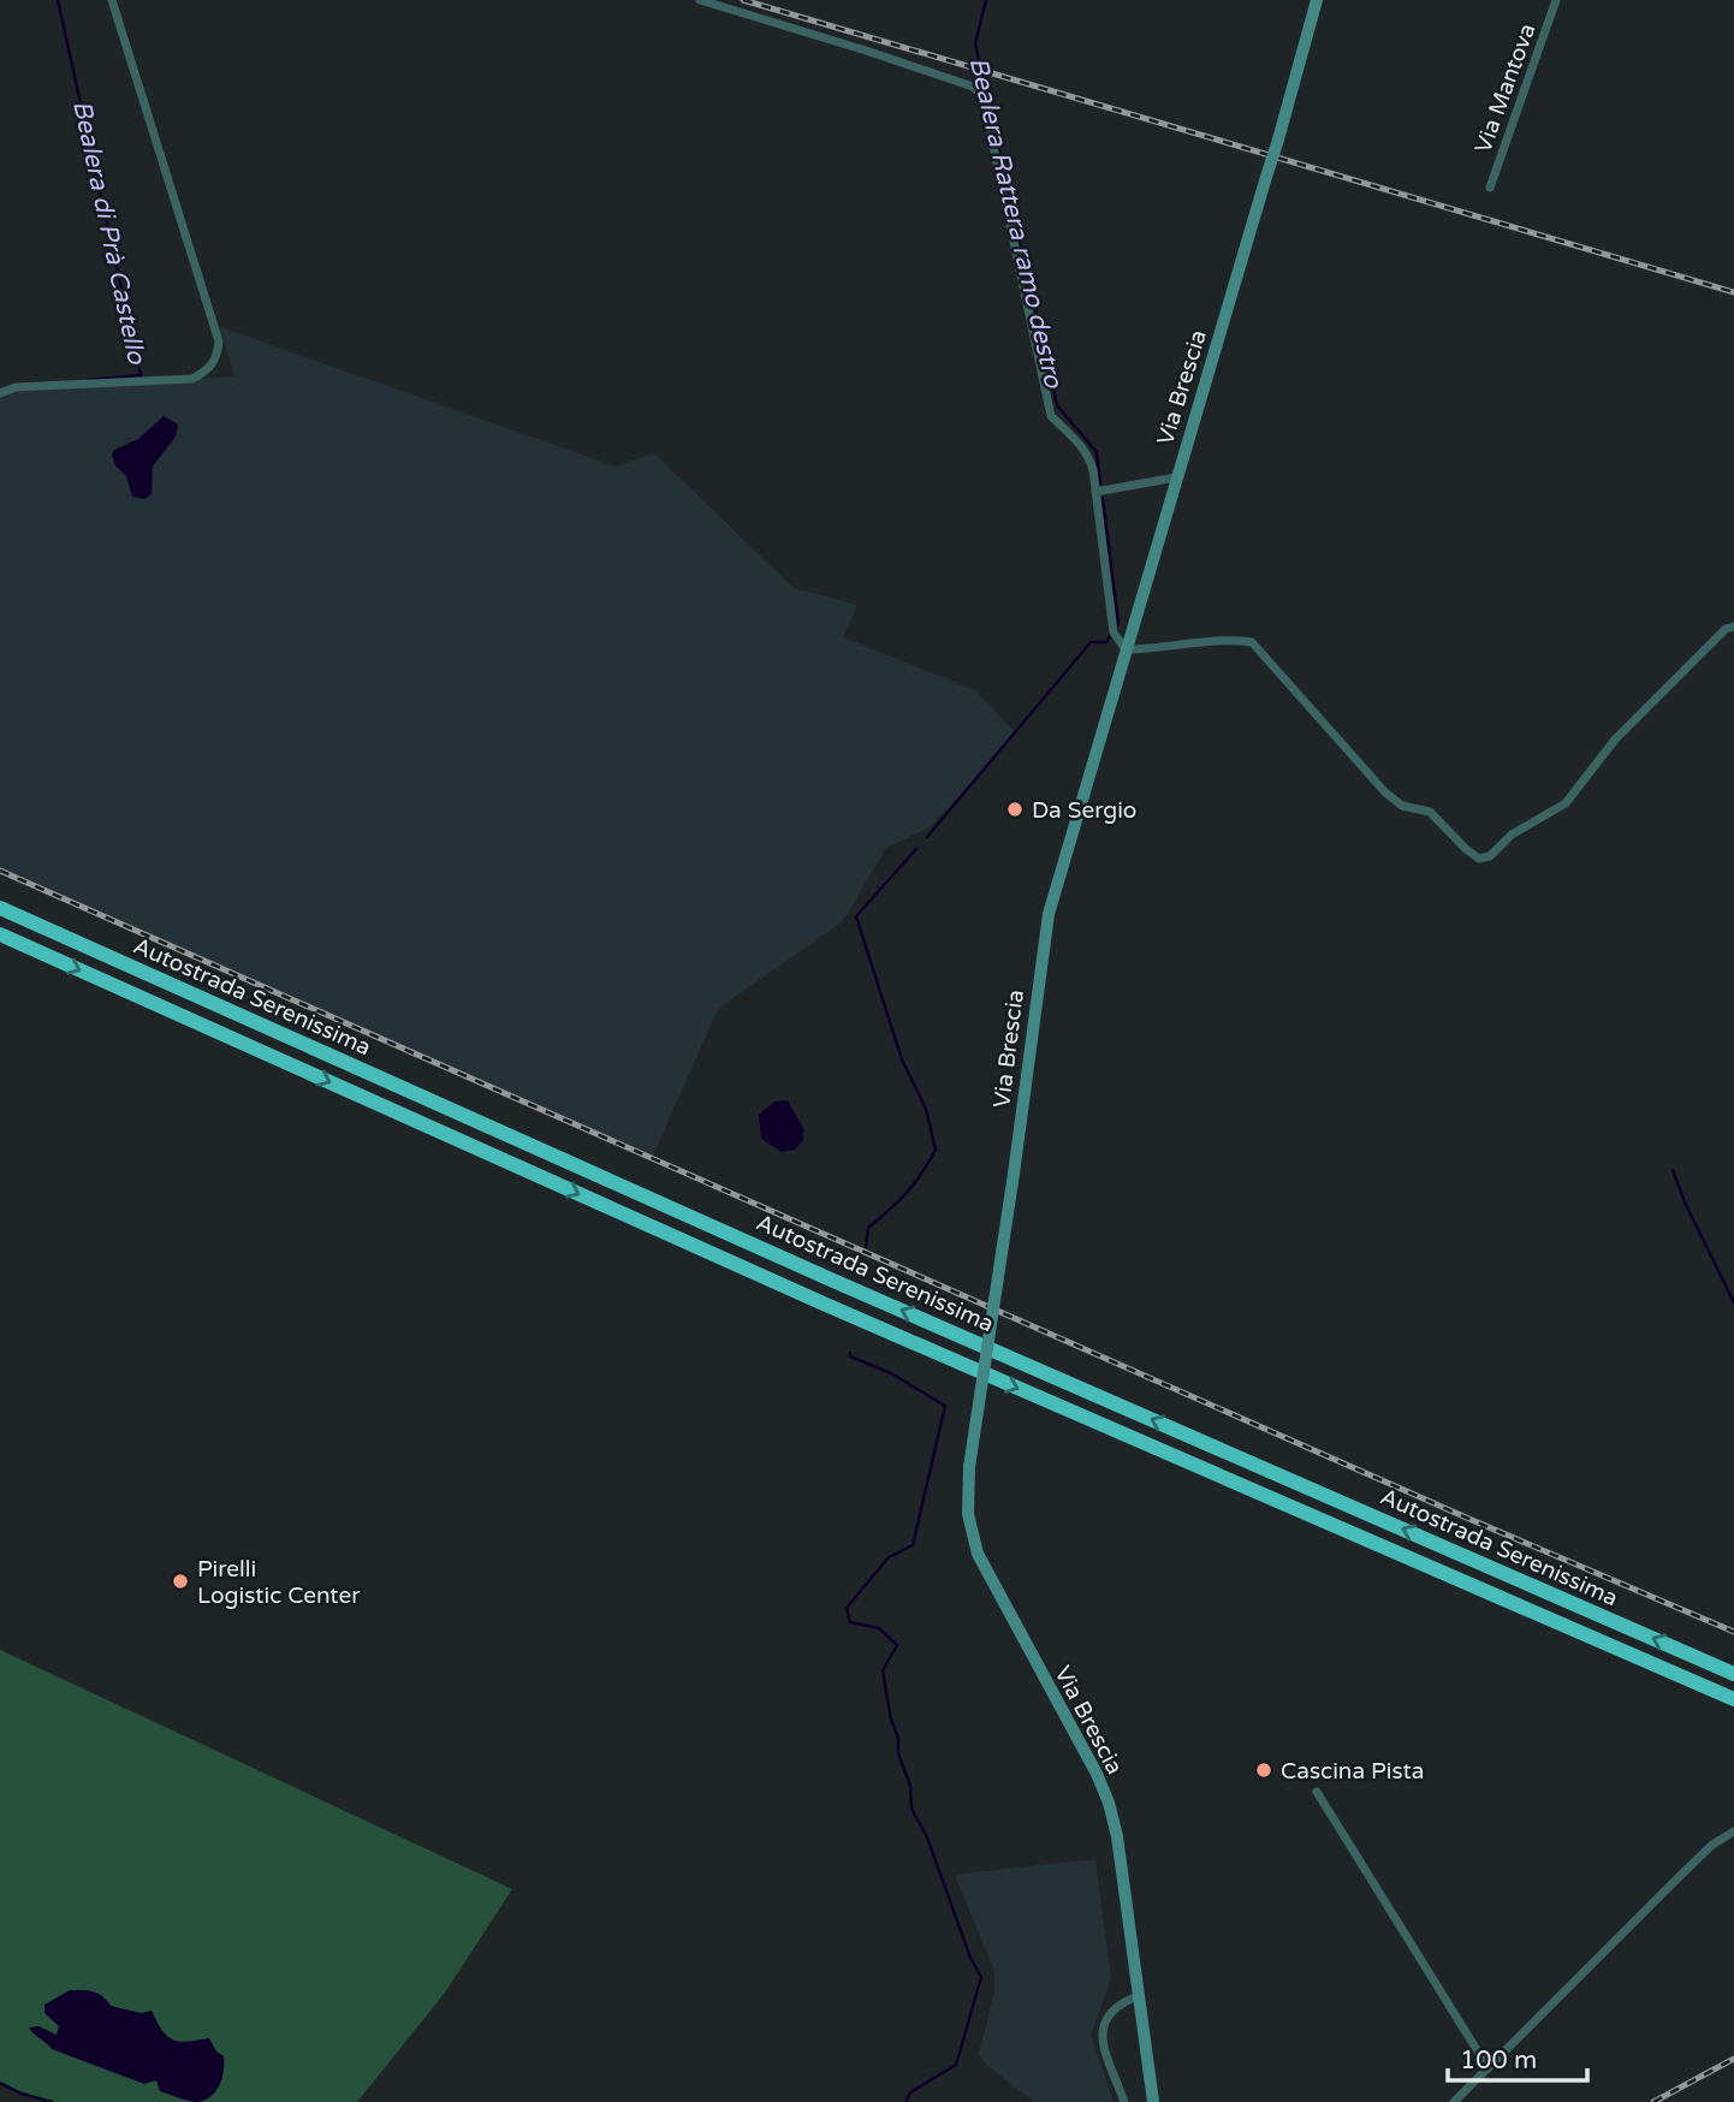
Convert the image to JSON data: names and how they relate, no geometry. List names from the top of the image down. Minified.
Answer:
{"streets":{"highway":["Autostrada Serenissima"],"main road":["Via Brescia"],"street":["Via Mantova"]},"water":["Bealera Rattera ramo destro","Bealera di Prà Castello"],"places":["Da Sergio","Pirelli Logistic Center","Cascina Pista"],"scale_bar":"100 m"}
